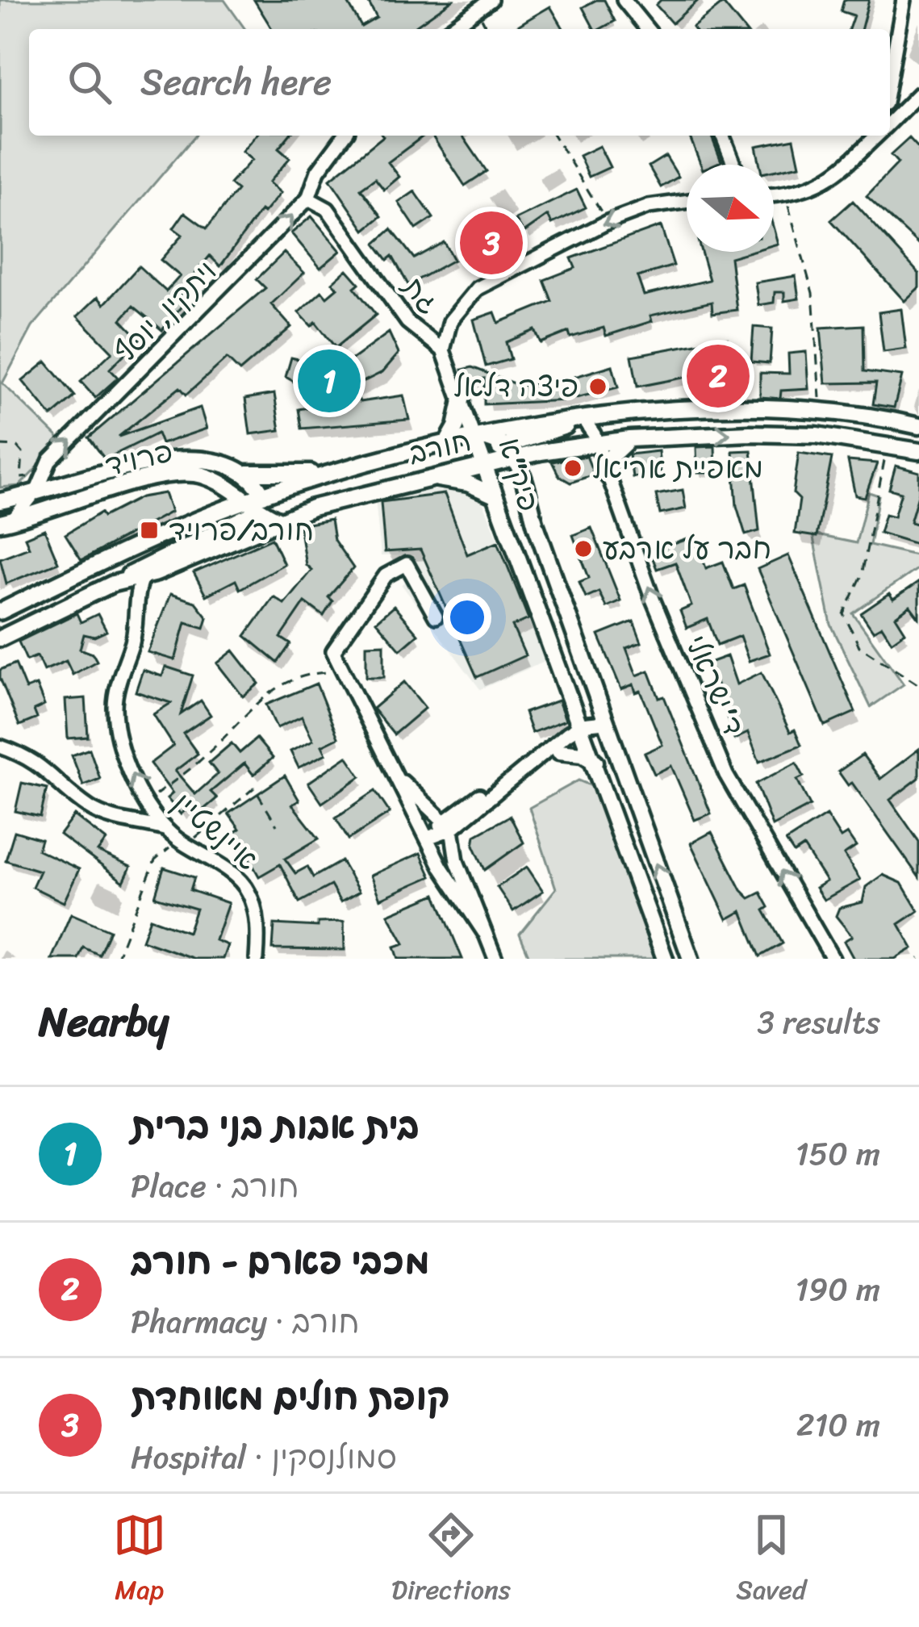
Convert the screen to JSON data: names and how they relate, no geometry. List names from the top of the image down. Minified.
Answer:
{"streets":{"main road":["חורב","פרויד","פיק\"א"],"street":["גת","ויתקין, יוסף","ד'ישראלי","איינשטיין"]},"crossings":[["גת","ויתקין, יוסף"],["גת","חורב"],["גת","פיק\"א"],["ויתקין, יוסף","פרויד"],["חורב","פרויד"],["חורב","פיק\"א"],["חורב","ד'ישראלי"],["חורב","איינשטיין"]],"one_way":["ויתקין, יוסף","ד'ישראלי","איינשטיין"],"places":{"other":["פיצה דלאל","מאפיית אריאל","חבר על ארבע"],"transit":["חורב/פרויד"]},"north":"right","page":{"search":"Search here","pins":["3","2","1"],"heading":["Nearby","3 results"],"list":[{"mark":"1","name":"בית אבות בני ברית","note":"Place · חורב","value":"150 m"},{"mark":"2","name":"מכבי פארם - חורב","note":"Pharmacy · חורב","value":"190 m"},{"mark":"3","name":"קופת חולים מאוחדת","note":"Hospital · סמולנסקין","value":"210 m"}],"nav":["Map","Directions","Saved"]}}
